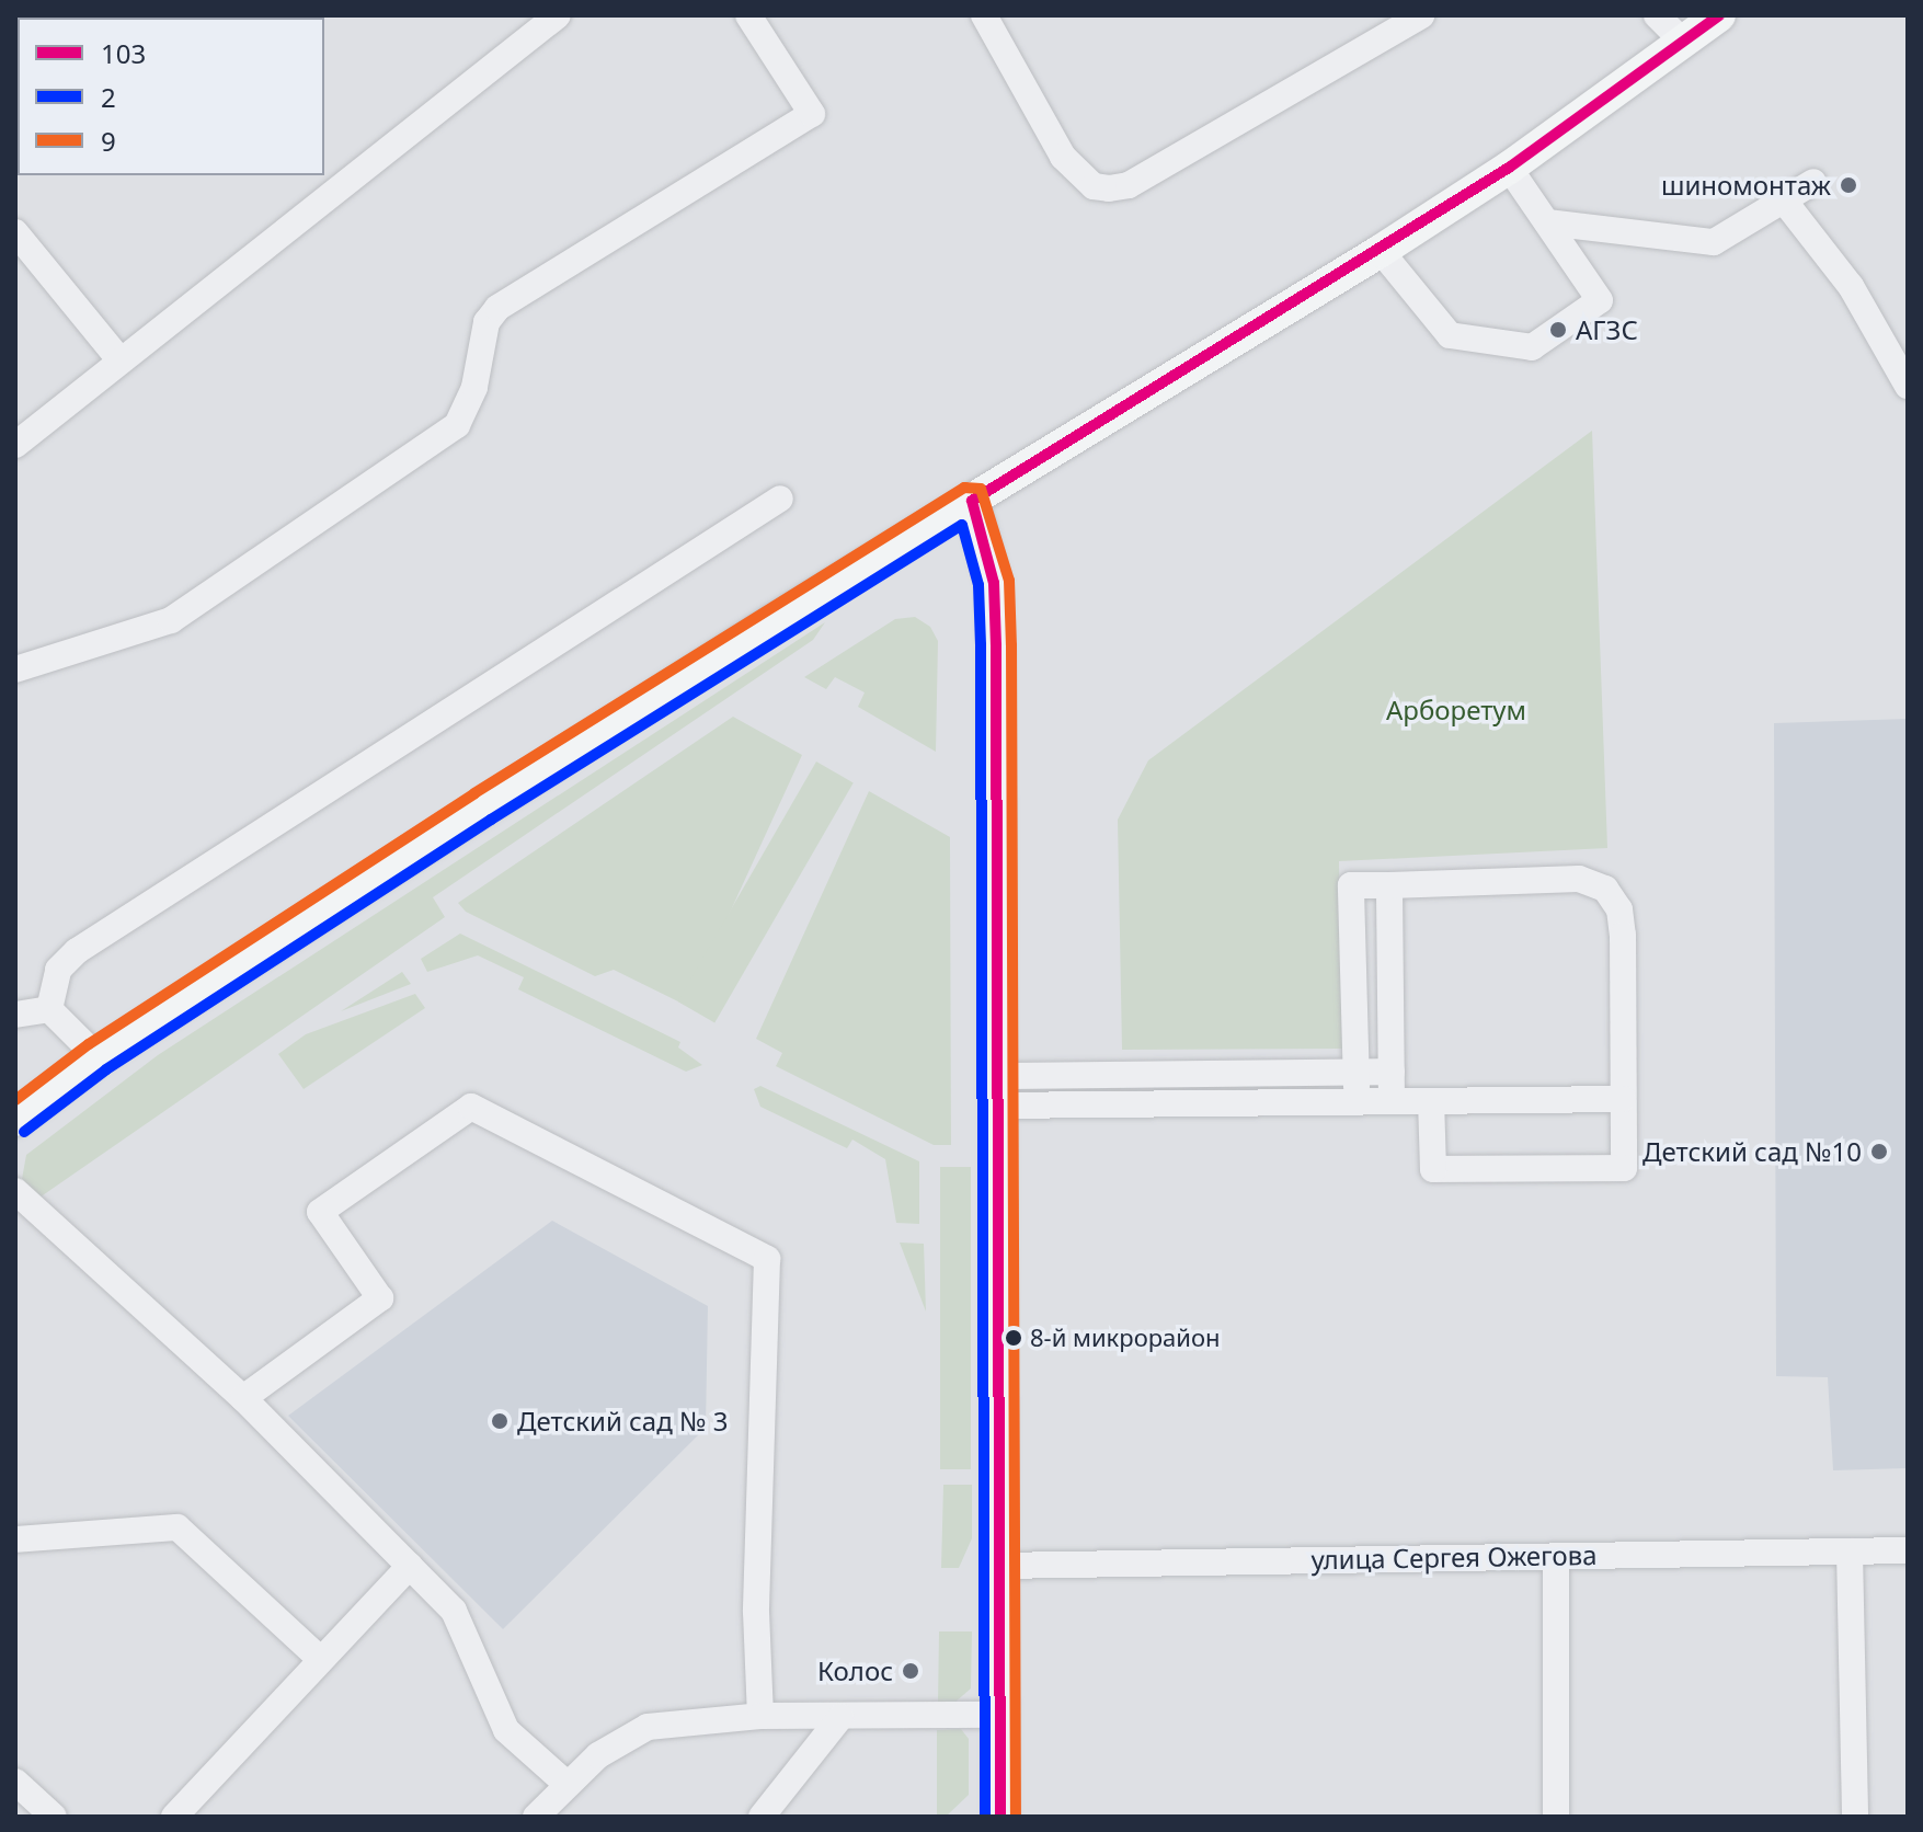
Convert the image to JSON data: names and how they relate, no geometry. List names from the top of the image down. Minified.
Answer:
{"streets":{"street":["улица Сергея Ожегова"]},"parks":["Арборетум"],"places":["шиномонтаж","АГЗС","Детский сад №10","8-й микрорайон","Детский сад № 3","Колос"],"lines":["transit line 103","transit line 9","transit line 2"],"legend":["103","2","9"]}
